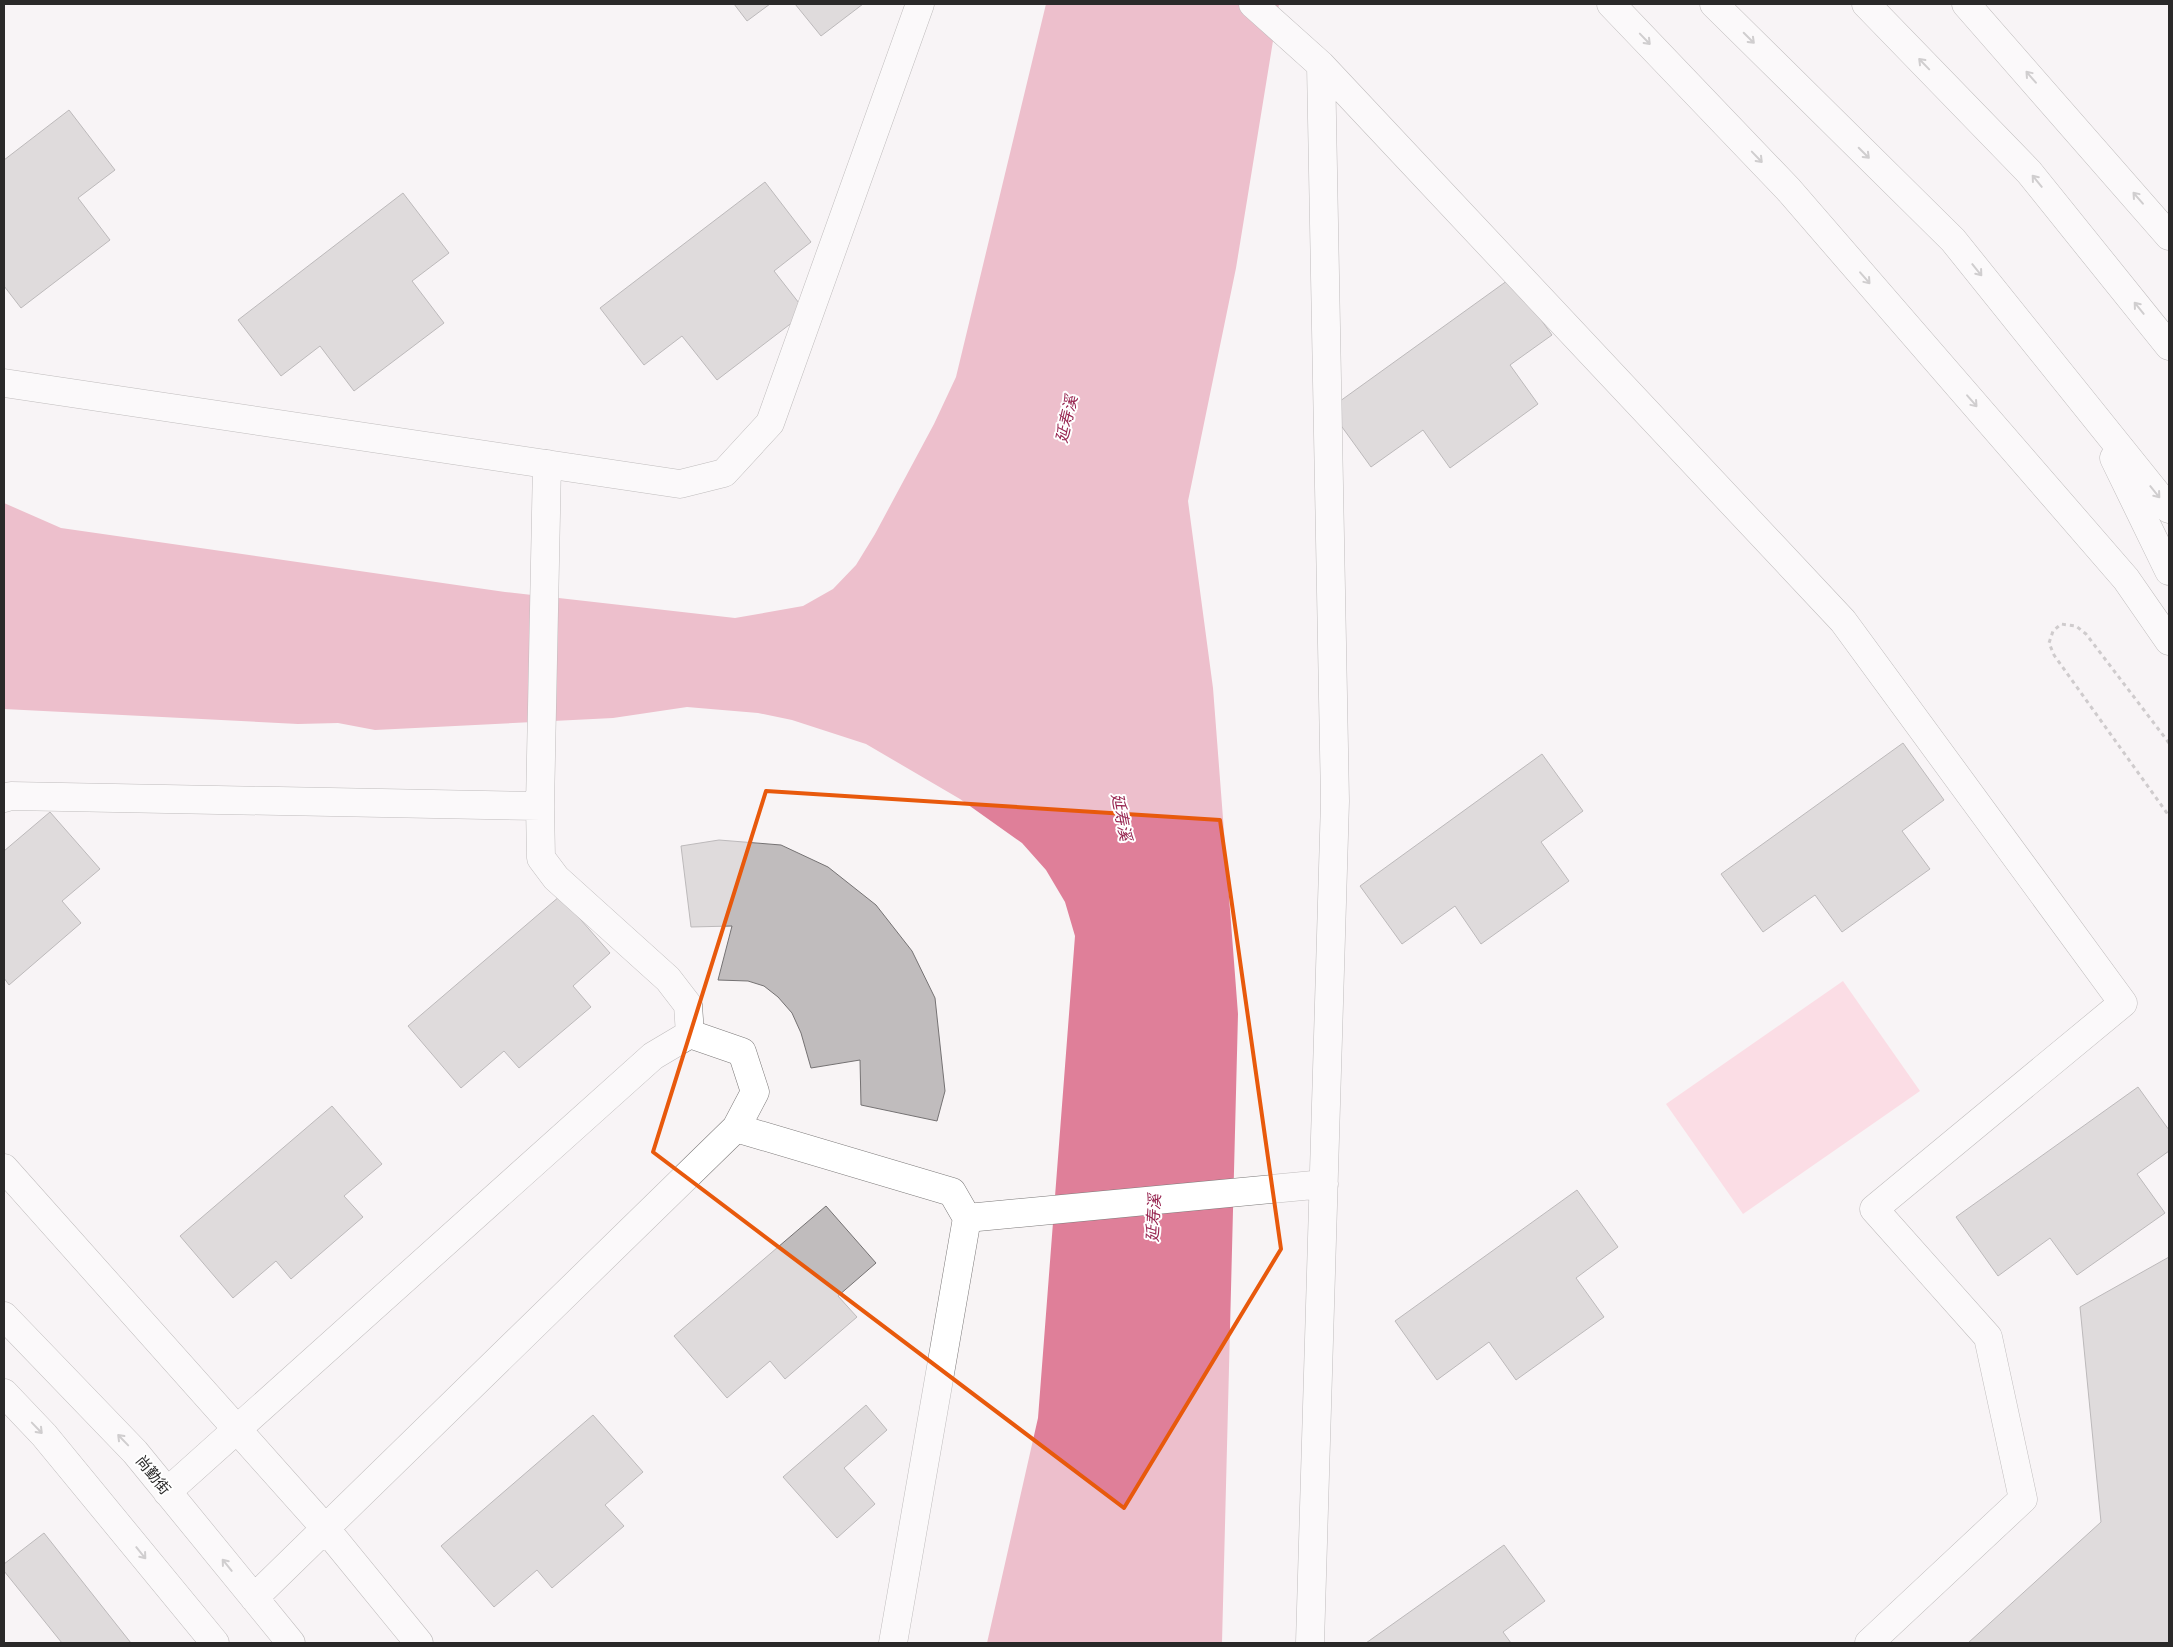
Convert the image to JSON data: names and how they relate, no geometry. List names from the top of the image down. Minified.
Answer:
{"streets":{"street":["尚勤街"]},"water":["延寿溪"]}
